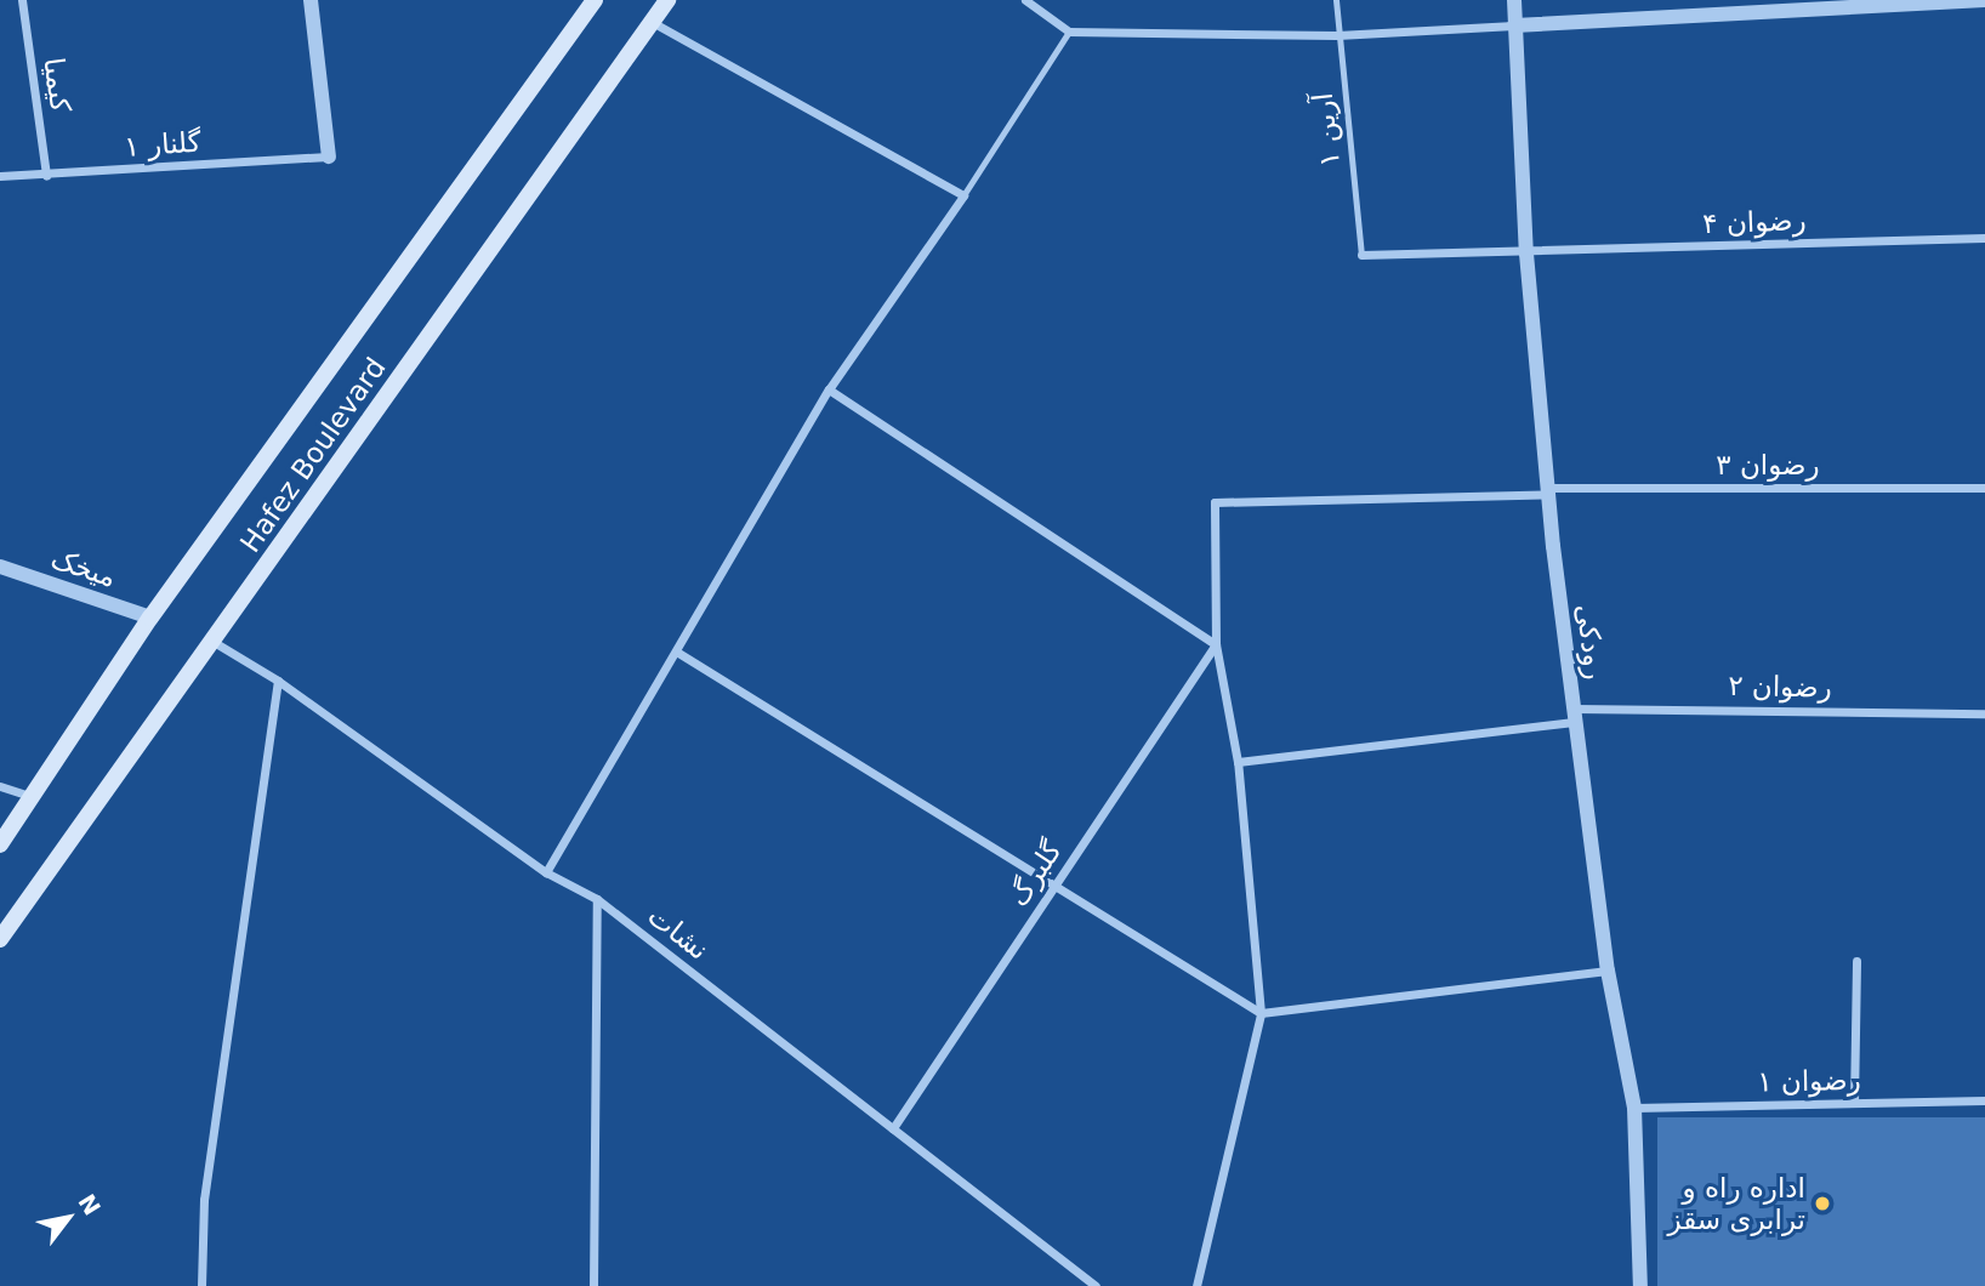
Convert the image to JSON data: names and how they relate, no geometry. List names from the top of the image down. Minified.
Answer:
{"streets":{"main road":["Hafez Boulevard"],"street":["کیمیا","گلنار ۱","رضوان ۴","رضوان ۳","میخک","رودکی","رضوان ۲","گلبرگ","نشات","رضوان ۱"],"lane":["آرین ۱"]},"crossings":[["کیمیا","گلنار ۱"],["آرین ۱","رضوان ۴"],["رضوان ۴","رودکی"],["Hafez Boulevard","میخک"],["Hafez Boulevard","نشات"],["رضوان ۳","رودکی"],["رضوان ۳","گلبرگ"],["رودکی","رضوان ۲"],["رودکی","رضوان ۱"],["گلبرگ","نشات"]],"places":["اداره راه و ترابری سقز"],"north":"top right"}
